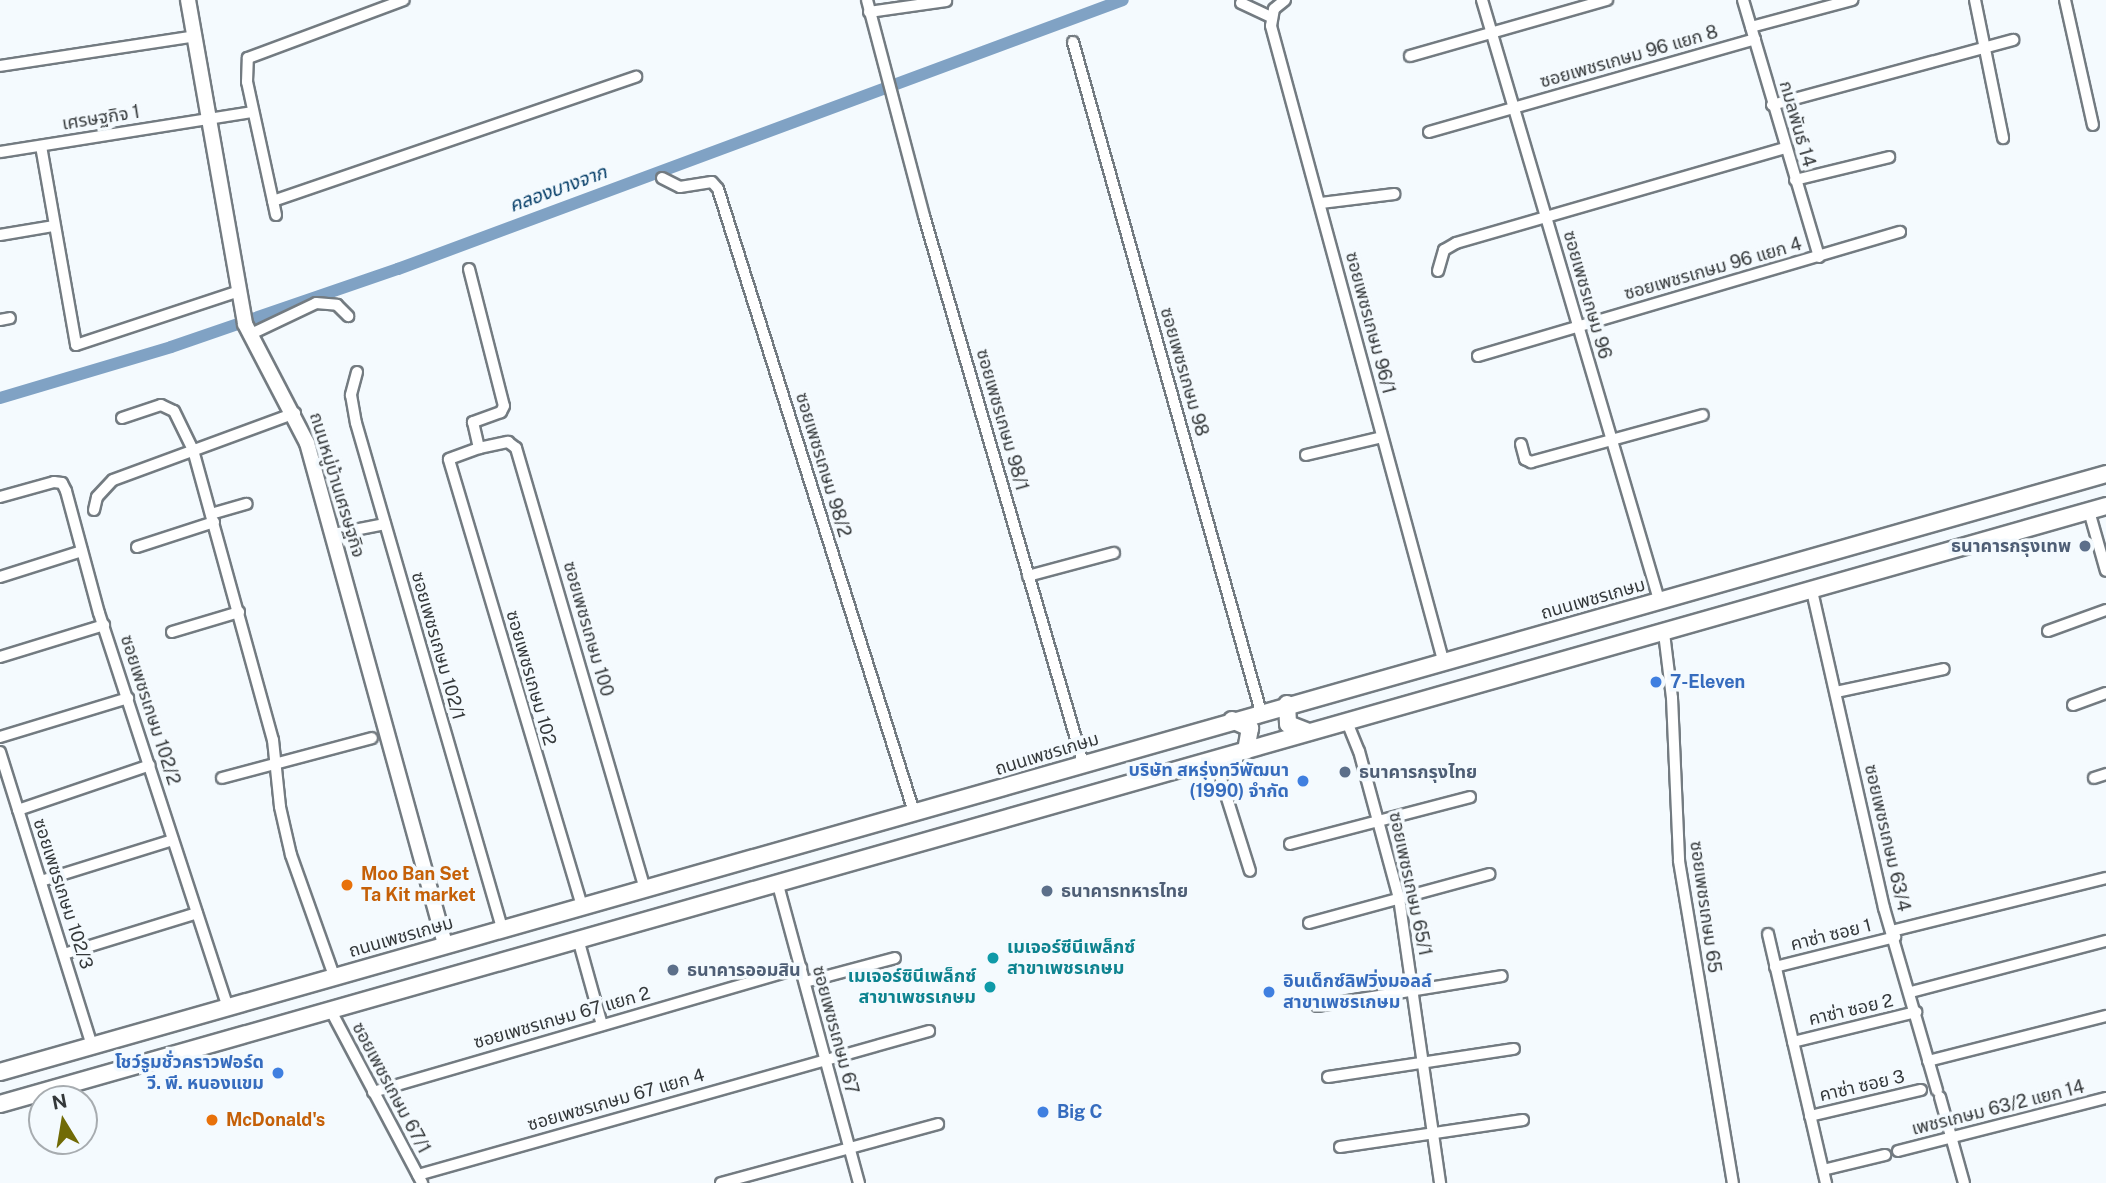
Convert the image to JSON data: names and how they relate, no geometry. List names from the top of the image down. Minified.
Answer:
{"streets":{"main road":["ถนนเพชรเกษม"],"street":["ซอยเพชรเกษม 96 แยก 8","เศรษฐกิจ 1","กมลพันธ์ 14","ซอยเพชรเกษม 96 แยก 4","ซอยเพชรเกษม 96","ซอยเพชรเกษม 96/1","ซอยเพชรเกษม 98","ซอยเพชรเกษม 98/1","ซอยเพชรเกษม 98/2","ถนนหมู่บ้านเศรษฐกิจ","ซอยเพชรเกษม 100","ซอยเพชรเกษม 102/1","ซอยเพชรเกษม 102","ซอยเพชรเกษม 102/2","ซอยเพชรเกษม 63/4","ซอยเพชรเกษม 65/1","ซอยเพชรเกษม 102/3","ซอยเพชรเกษม 65","คาซ่า ซอย 1","คาซ่า ซอย 2","ซอยเพชรเกษม 67 แยก 2","ซอยเพชรเกษม 67","คาซ่า ซอย 3","ซอยเพชรเกษม 67/1","ซอยเพชรเกษม 67 แยก 4","เพชรเกษม 63/2 แยก 14"]},"crossings":[["ซอยเพชรเกษม 96 แยก 8","กมลพันธ์ 14"],["ซอยเพชรเกษม 96 แยก 8","ซอยเพชรเกษม 96"],["เศรษฐกิจ 1","ถนนหมู่บ้านเศรษฐกิจ"],["กมลพันธ์ 14","ซอยเพชรเกษม 96 แยก 4"],["ซอยเพชรเกษม 96 แยก 4","ซอยเพชรเกษม 96"],["ซอยเพชรเกษม 96","ถนนเพชรเกษม"],["ซอยเพชรเกษม 96/1","ถนนเพชรเกษม"],["ซอยเพชรเกษม 98","ถนนเพชรเกษม"],["ซอยเพชรเกษม 98/1","ถนนเพชรเกษม"],["ซอยเพชรเกษม 98/2","ถนนเพชรเกษม"],["ถนนหมู่บ้านเศรษฐกิจ","ถนนเพชรเกษม"],["ถนนเพชรเกษม","ซอยเพชรเกษม 100"],["ถนนเพชรเกษม","ซอยเพชรเกษม 102/1"],["ถนนเพชรเกษม","ซอยเพชรเกษม 102"],["ถนนเพชรเกษม","ซอยเพชรเกษม 102/2"],["ถนนเพชรเกษม","ซอยเพชรเกษม 102/3"],["ซอยเพชรเกษม 100","ซอยเพชรเกษม 102"],["ซอยเพชรเกษม 63/4","คาซ่า ซอย 1"],["ซอยเพชรเกษม 63/4","คาซ่า ซอย 2"],["ซอยเพชรเกษม 63/4","เพชรเกษม 63/2 แยก 14"],["ซอยเพชรเกษม 67 แยก 2","ซอยเพชรเกษม 67"],["ซอยเพชรเกษม 67 แยก 2","ซอยเพชรเกษม 67/1"],["ซอยเพชรเกษม 67","ซอยเพชรเกษม 67 แยก 4"],["ซอยเพชรเกษม 67/1","ซอยเพชรเกษม 67 แยก 4"]],"water":["คลองบางจาก"],"places":["ธนาคารกรุงเทพ","7-Eleven","ธนาคารกรุงไทย","บริษัท สหรุ่งทวีพัฒนา (1990) จำกัด","Moo Ban Set Ta Kit market","ธนาคารทหารไทย","เมเจอร์ซีนีเพล็กซ์ สาขาเพชรเกษม","ธนาคารออมสิน","เมเจอร์ซินีเพล็กซ์ สาขาเพชรเกษม","อินเด็กซ์ลิฟวิ่งมอลล์ สาขาเพชรเกษม","โชว์รูมชั่วคราวฟอร์ด วี. พี. หนองแขม","Big C","McDonald's"],"north":"top"}
